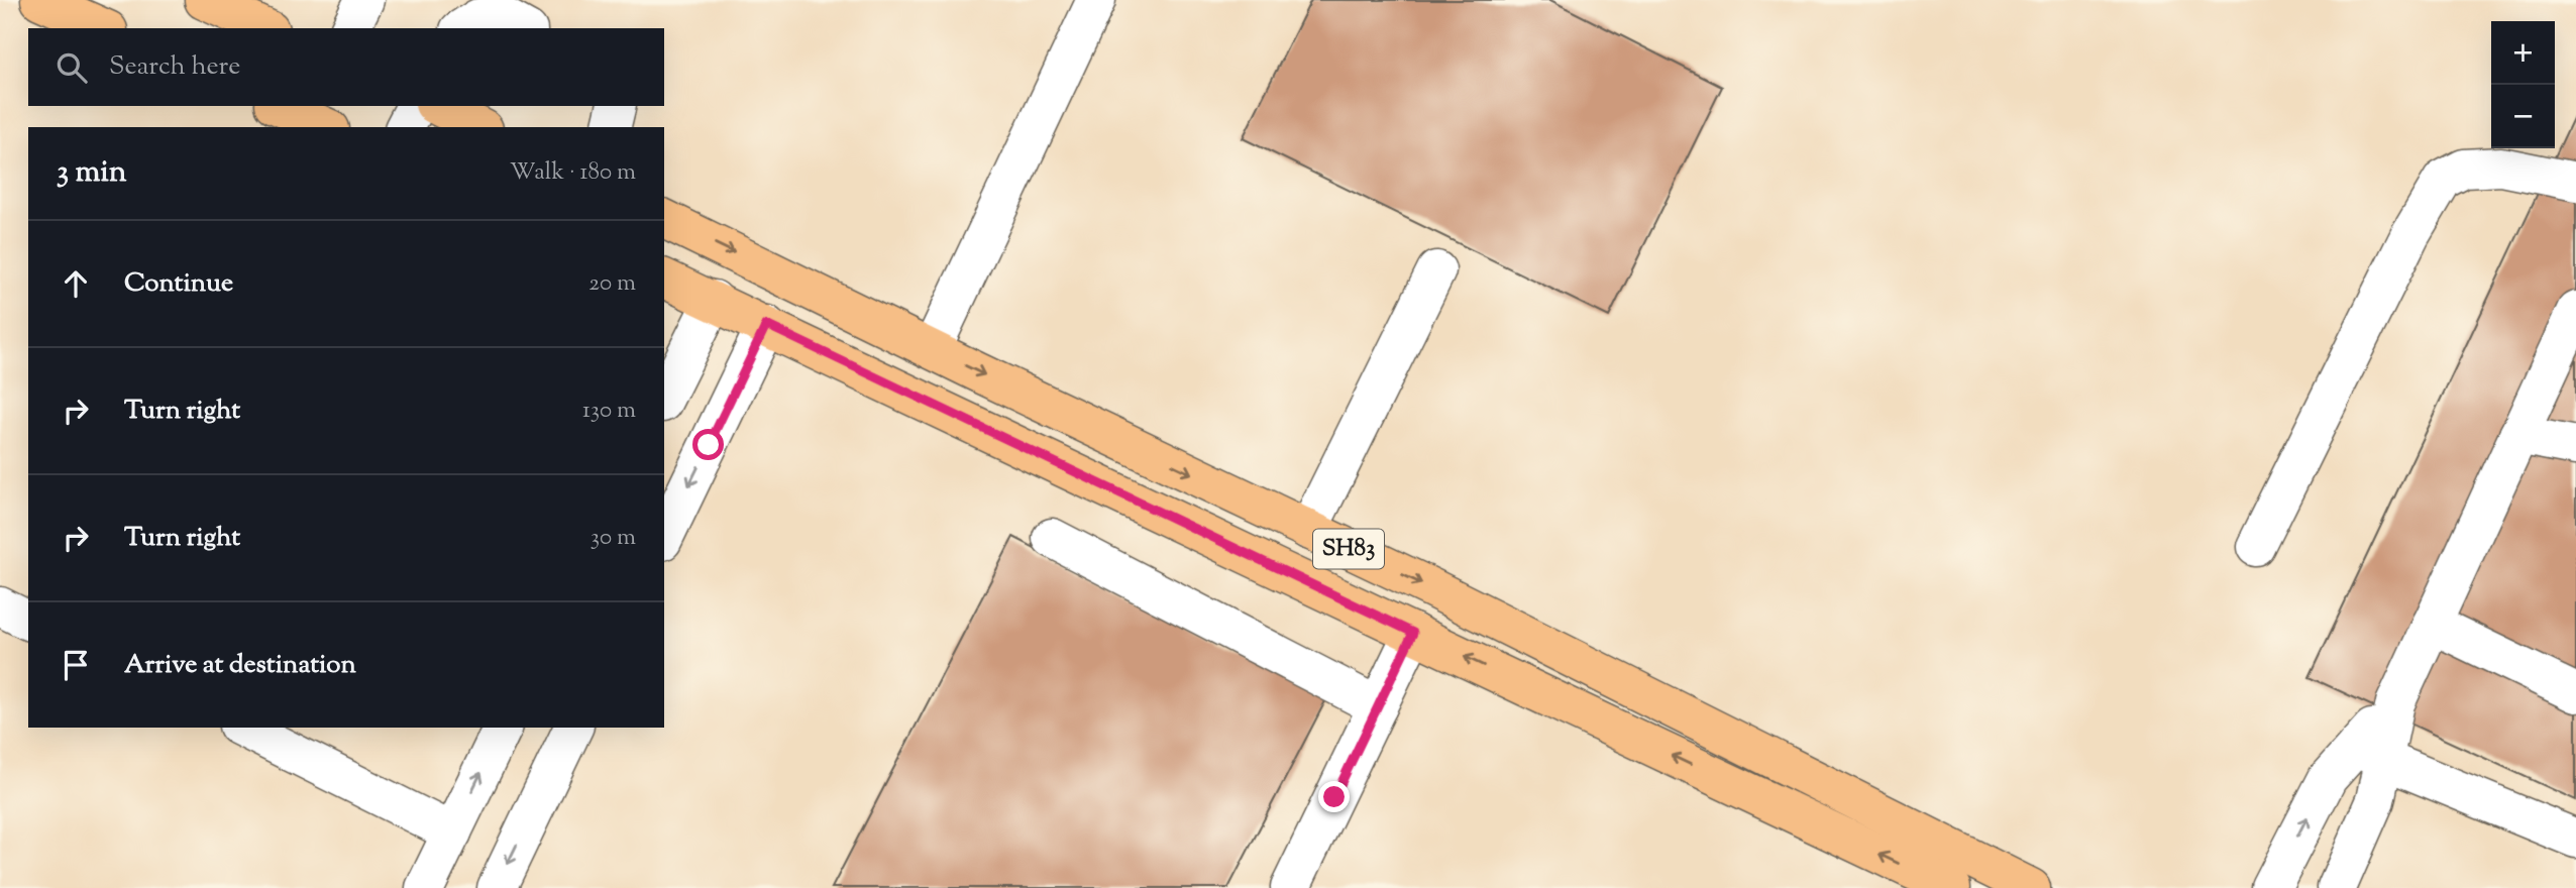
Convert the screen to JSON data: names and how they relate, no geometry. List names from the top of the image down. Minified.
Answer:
{"streets":{"main road":["SH83"]},"page":{"map_buttons":["+","−"],"search":"Search here","heading":["3 min","Walk · 180 m"],"list":[["Continue","20 m"],["Turn right","130 m"],["Turn right","30 m"],"Arrive at destination"]}}
